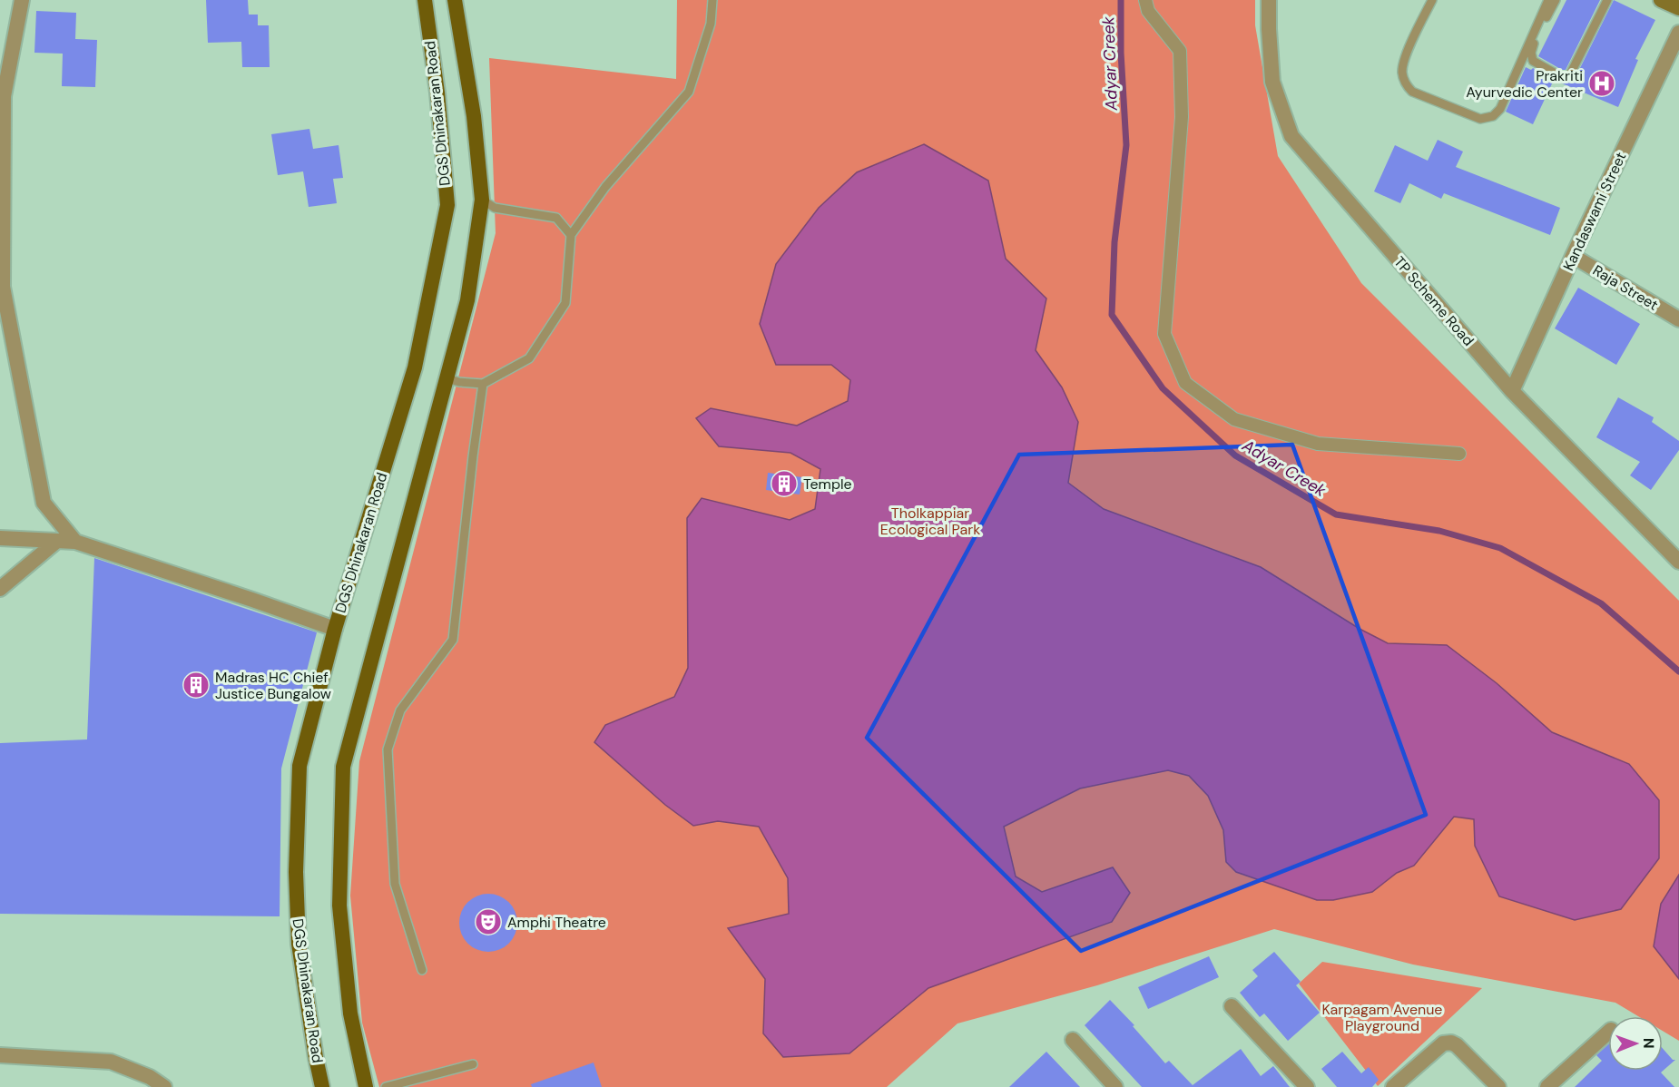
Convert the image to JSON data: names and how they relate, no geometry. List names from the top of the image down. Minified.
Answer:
{"streets":{"main road":["DGS Dhinakaran Road"],"street":["Kandaswami Street","Raja Street","TP Scheme Road"]},"crossings":[["Kandaswami Street","Raja Street"],["Kandaswami Street","TP Scheme Road"]],"water":["Adyar Creek"],"parks":["Tholkappiar Ecological Park","Karpagam Avenue Playground"],"places":{"hospital":["Prakriti Ayurvedic Center"],"building":["Temple","Madras HC Chief Justice Bungalow"],"theatre":["Amphi Theatre"]},"north":"right"}
